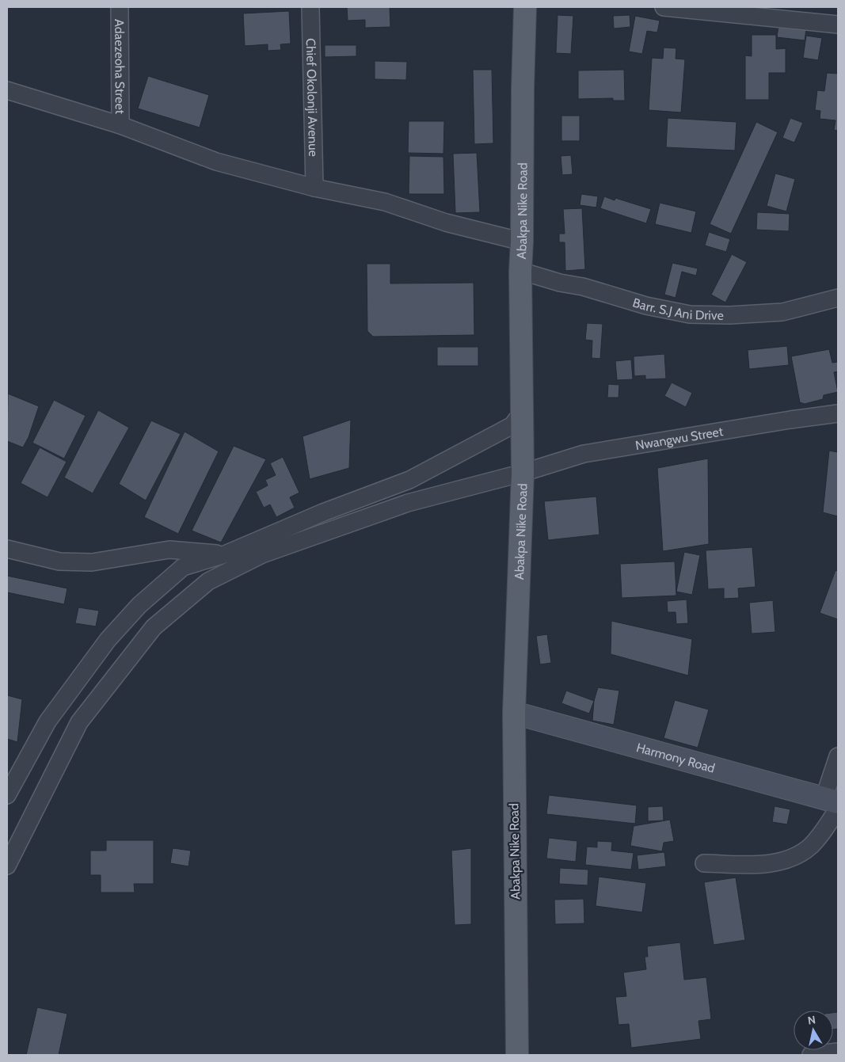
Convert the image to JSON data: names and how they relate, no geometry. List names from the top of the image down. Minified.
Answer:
{"streets":{"main road":["Abakpa Nike Road","Harmony Road"],"street":["Adaezeoha Street","Chief Okolonji Avenue","Barr. S.J Ani Drive","Nwangwu Street"]},"crossings":[["Abakpa Nike Road","Barr. S.J Ani Drive"],["Abakpa Nike Road","Nwangwu Street"],["Abakpa Nike Road","Harmony Road"]],"north":"top"}
